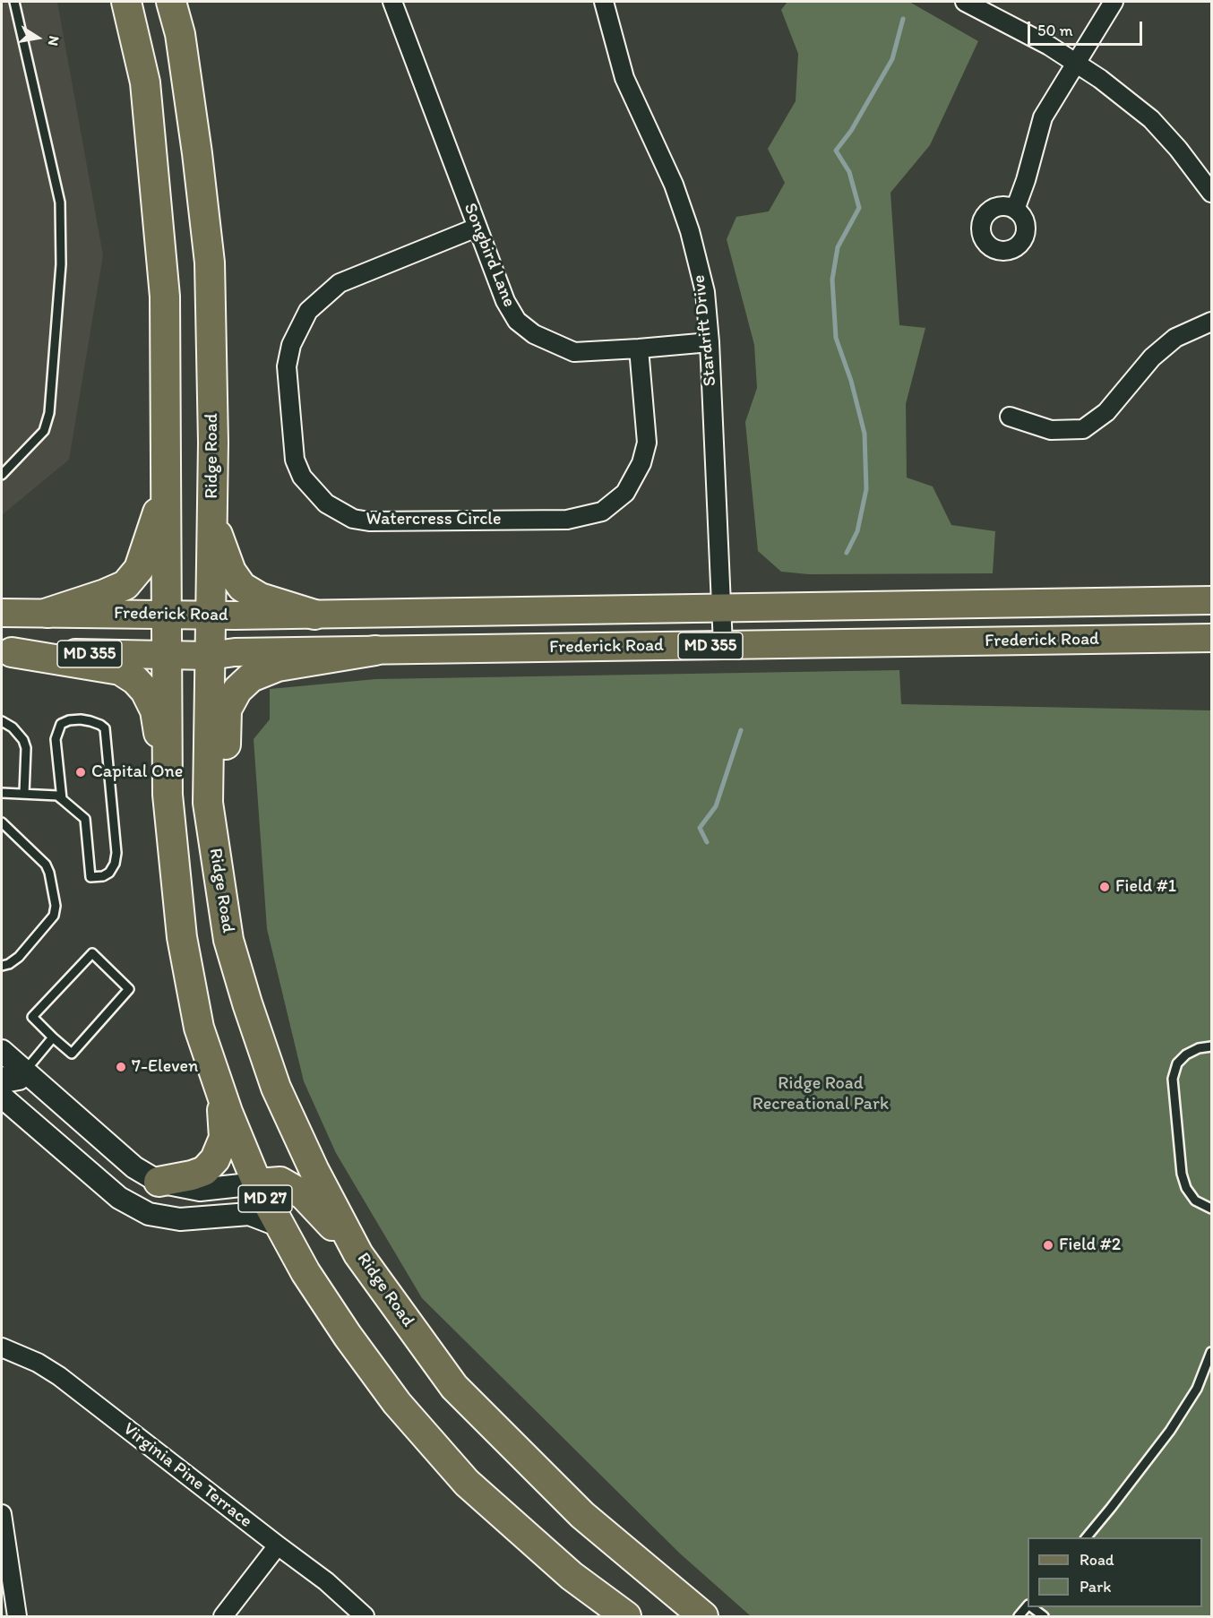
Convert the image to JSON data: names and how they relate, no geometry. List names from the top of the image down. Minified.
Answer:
{"streets":{"highway":["Ridge Road","MD 27"],"main road":["Frederick Road","MD 355"],"street":["Songbird Lane","Stardrift Drive","Watercress Circle","Virginia Pine Terrace"]},"crossings":[["Songbird Lane","Stardrift Drive"],["Songbird Lane","Watercress Circle"],["Stardrift Drive","Frederick Road"],["Ridge Road","Frederick Road"],["Frederick Road","MD 27"]],"parks":["Ridge Road Recreational Park"],"places":["Capital One","Field #1","7-Eleven","Field #2"],"legend":["Road","Park"],"scale_bar":"50 m","north":"right"}
